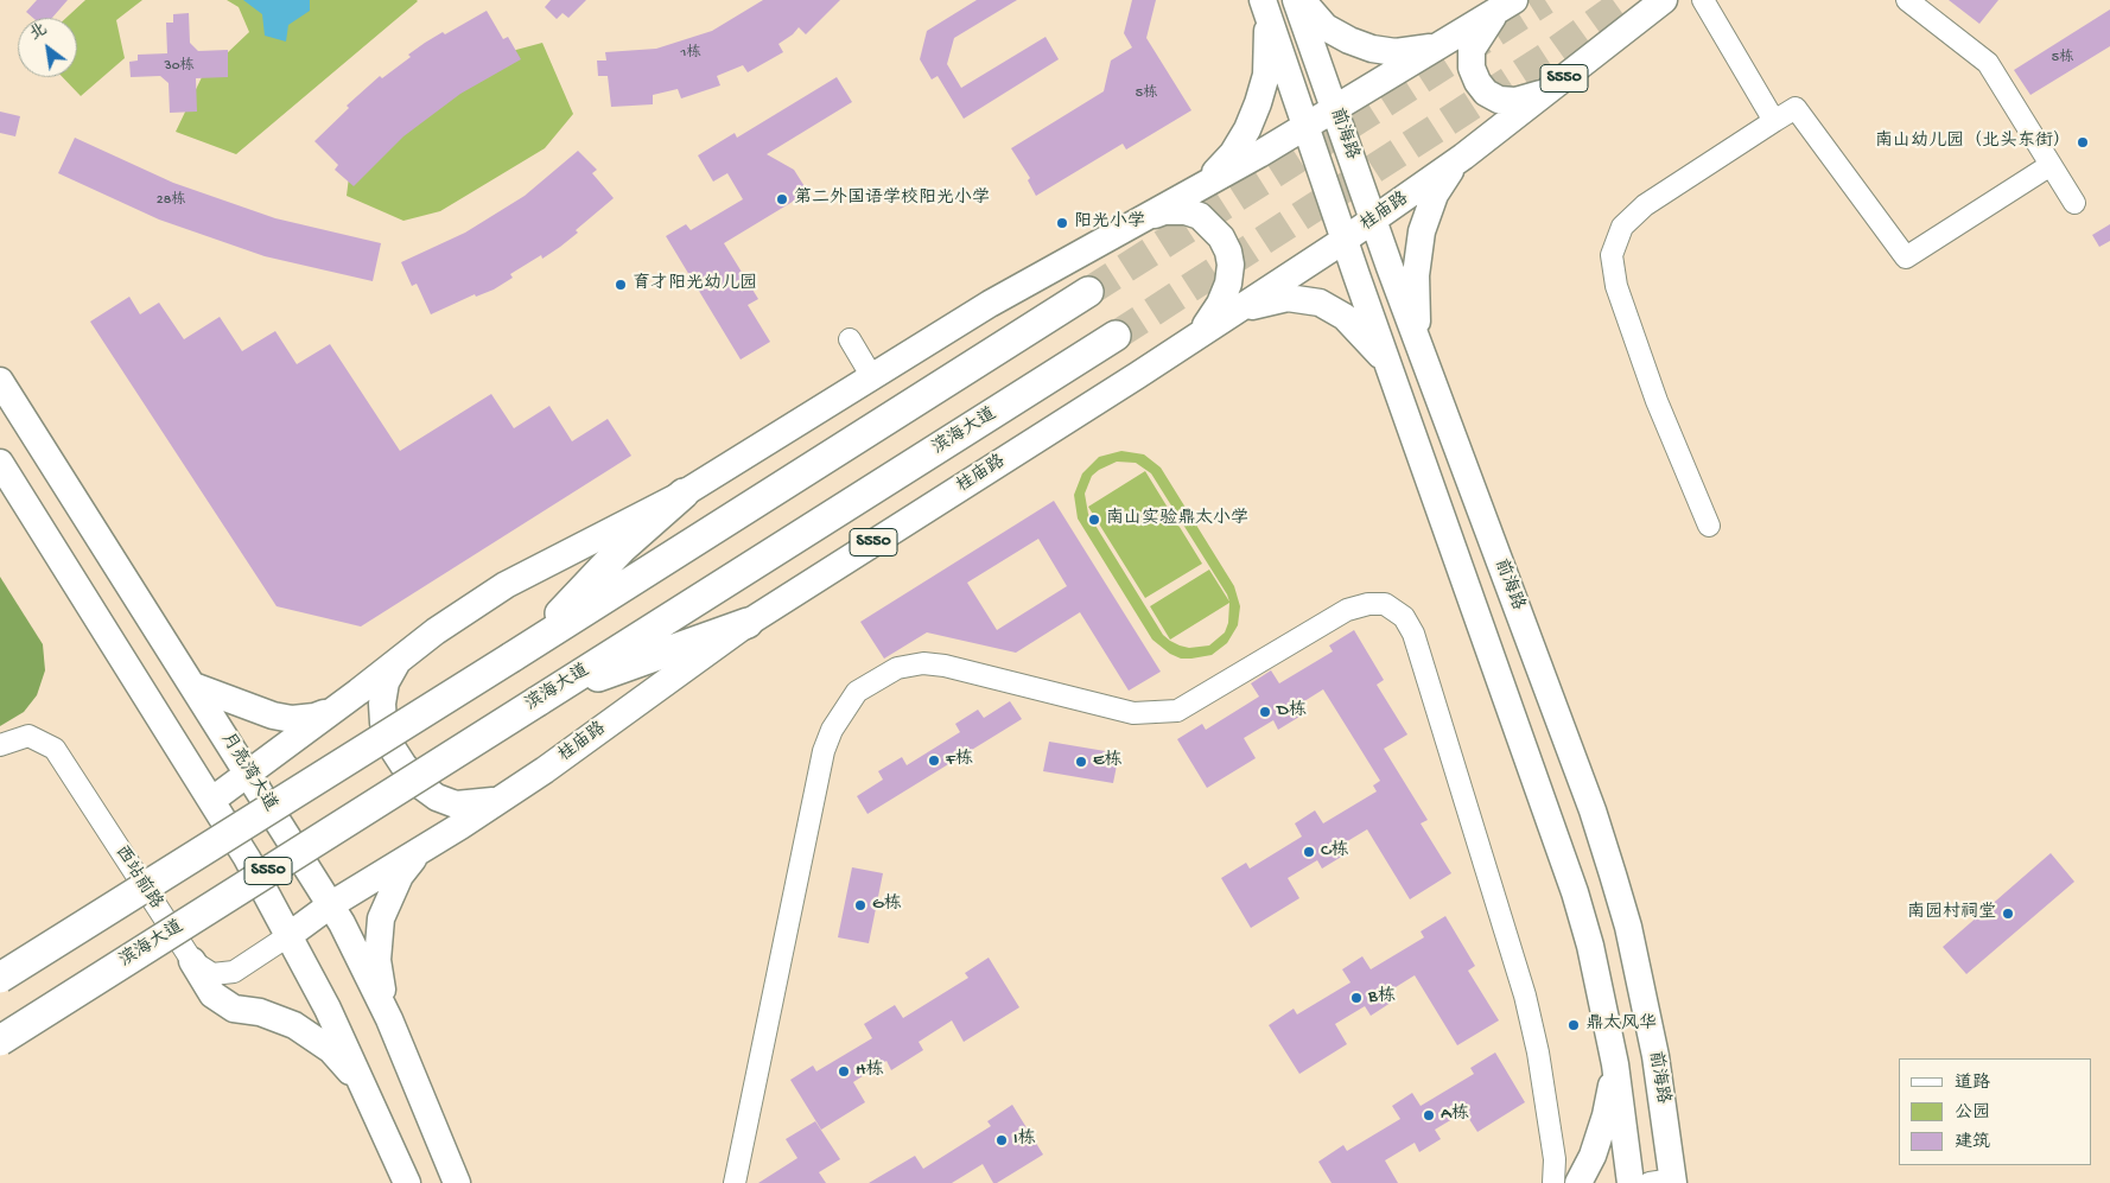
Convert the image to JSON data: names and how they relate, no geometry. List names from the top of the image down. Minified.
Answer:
{"streets":{"highway":["S550","滨海大道"],"main road":["前海路","桂庙路","月亮湾大道"],"street":["西站前路"]},"crossings":[["前海路","桂庙路"],["桂庙路","月亮湾大道"],["桂庙路","西站前路"]],"places":["南山幼儿园（北头东街）","第二外国语学校阳光小学","阳光小学","育才阳光幼儿园","南山实验鼎太小学","D栋","F栋","E栋","C栋","G栋","南园村祠堂","B栋","鼎太风华","H栋","A栋","I栋"],"house_numbers":["1栋","5栋","30栋","5栋","28栋"],"legend":["道路","公园","建筑"],"north":"top left"}
